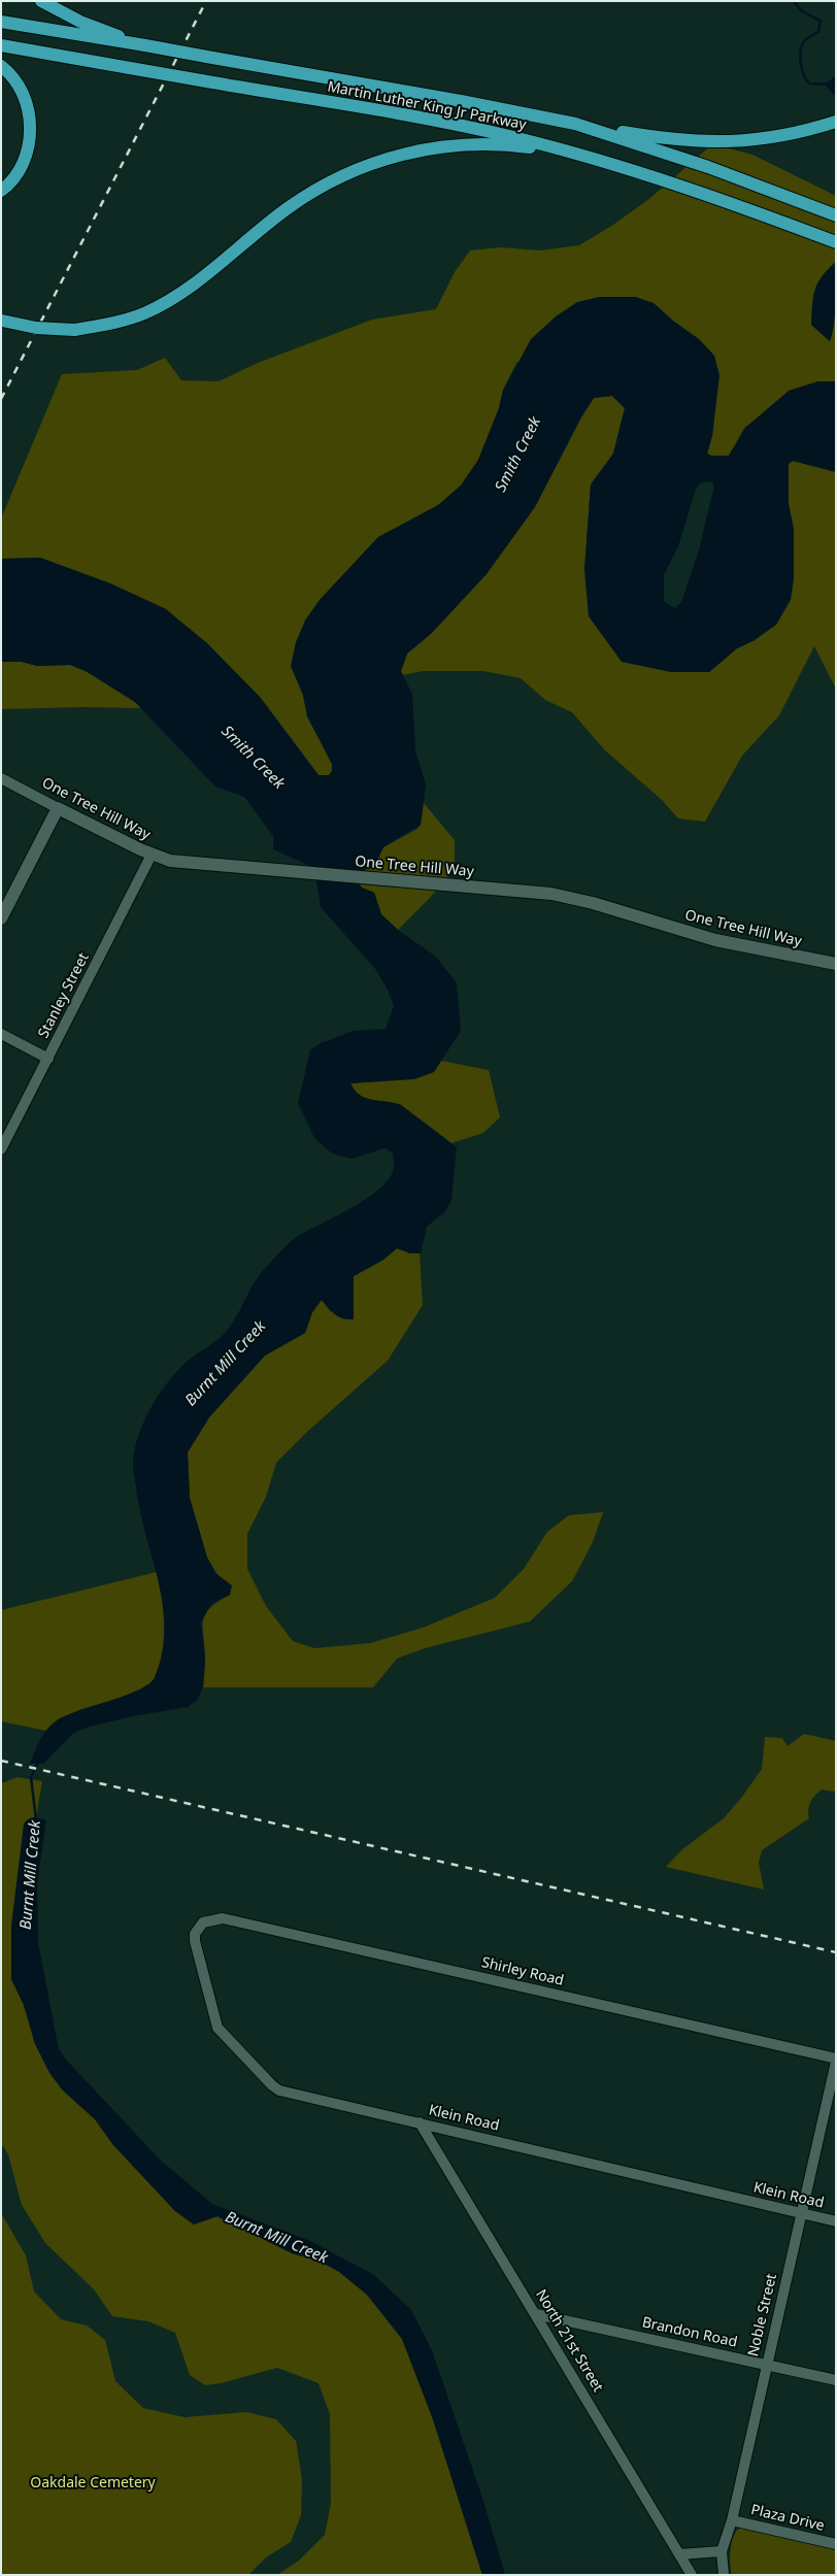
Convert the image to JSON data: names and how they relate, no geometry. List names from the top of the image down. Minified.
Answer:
{"streets":{"highway":["Martin Luther King Jr Parkway"],"street":["One Tree Hill Way","Stanley Street","Shirley Road","Klein Road","Noble Street","Brandon Road","North 21st Street","Plaza Drive"]},"crossings":[["One Tree Hill Way","Stanley Street"],["Shirley Road","Klein Road"],["Shirley Road","Noble Street"],["Klein Road","Noble Street"],["Klein Road","North 21st Street"],["Noble Street","Brandon Road"],["Noble Street","Plaza Drive"],["Brandon Road","North 21st Street"]],"water":["Smith Creek","Burnt Mill Creek"],"parks":["Oakdale Cemetery"]}
